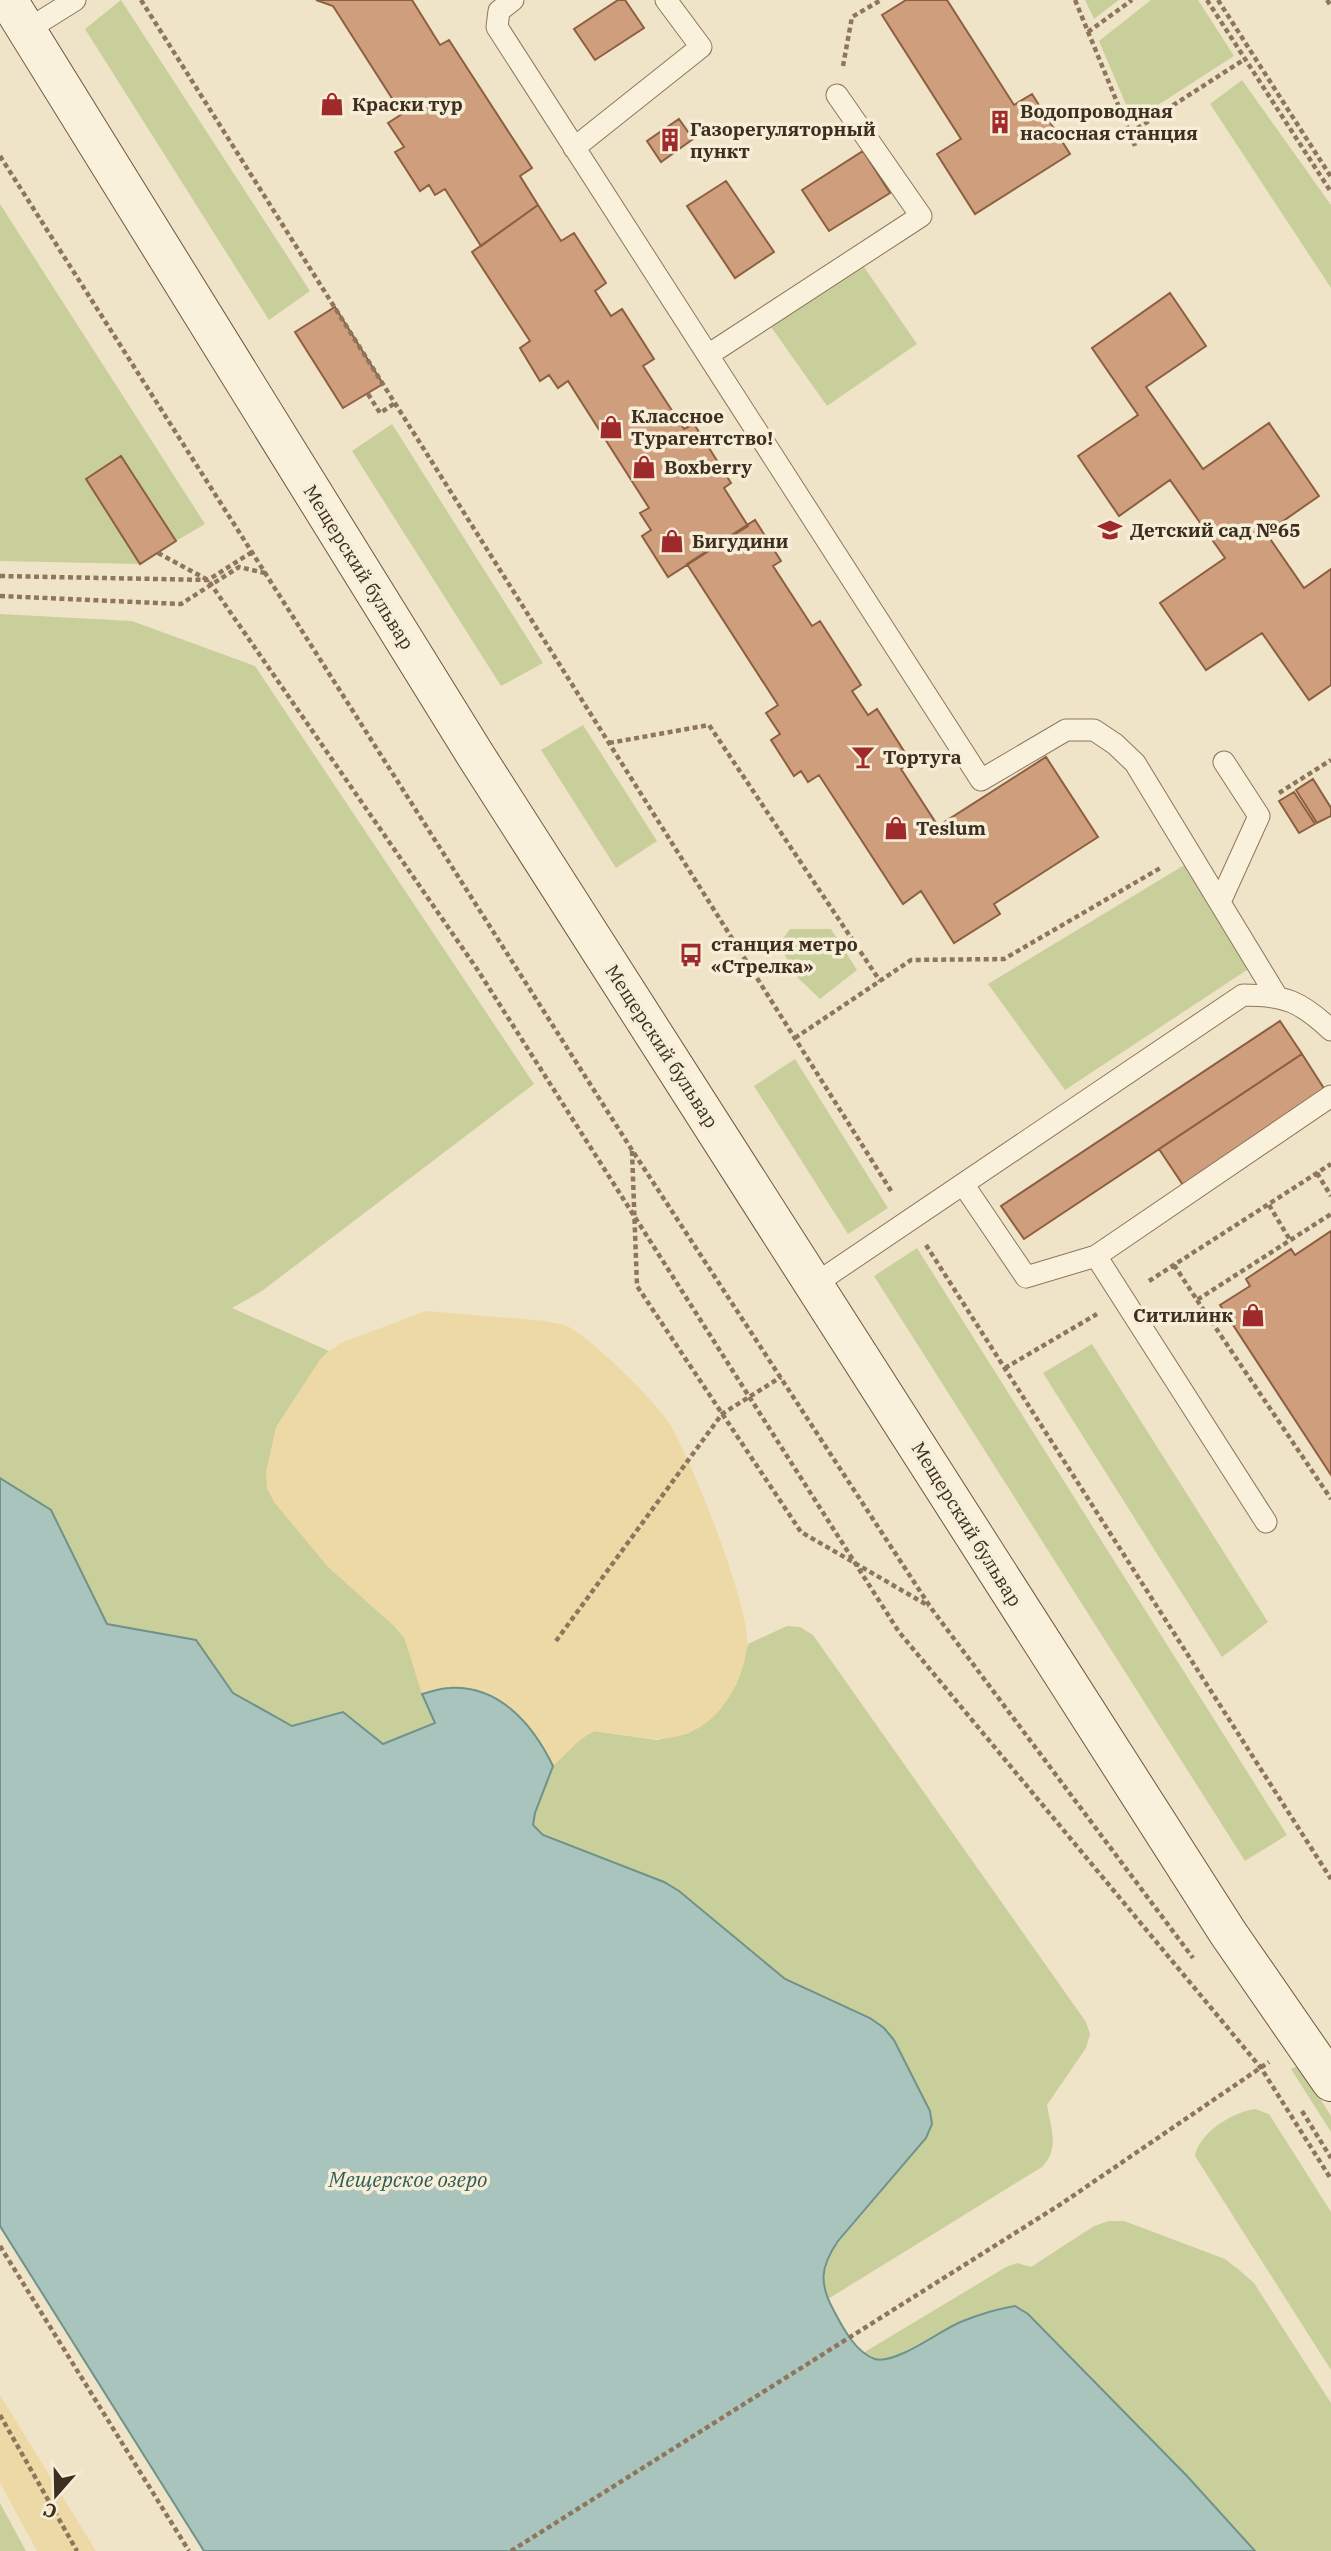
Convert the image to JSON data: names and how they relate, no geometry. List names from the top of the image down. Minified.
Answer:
{"streets":{"main road":["Мещерский бульвар"]},"water":["Мещерское озеро"],"places":{"shop":["Краски тур","Классное Турагентство!","Boxberry","Бигудини","Teslum","Ситилинк"],"building":["Водопроводная насосная станция","Газорегуляторный пункт"],"school or university":["Детский сад №65"],"bar":["Тортуга"],"bus stop":["станция метро «Стрелка»"]},"north":"bottom"}
